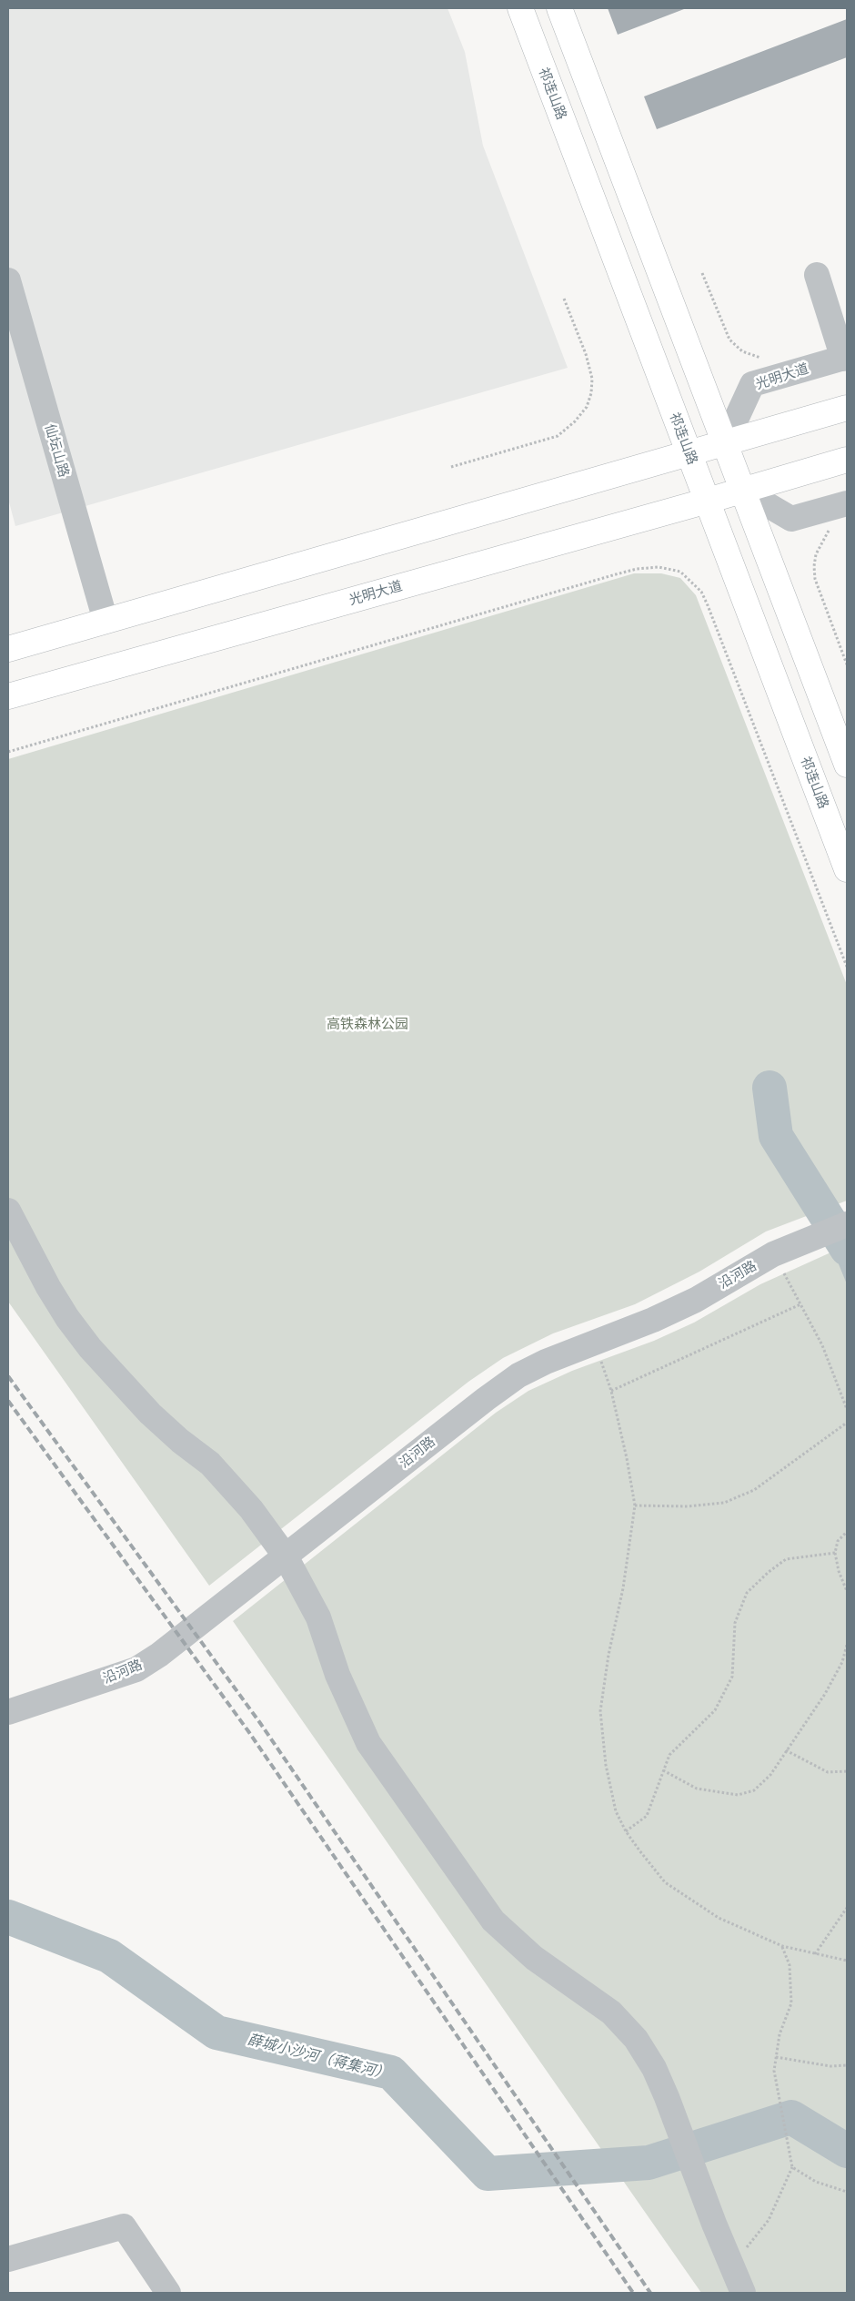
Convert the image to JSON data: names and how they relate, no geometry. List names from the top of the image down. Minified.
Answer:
{"streets":{"main road":["祁连山路","光明大道"],"street":["仙坛山路","沿河路"]},"crossings":[["祁连山路","光明大道"]],"water":["薛城小沙河（蒋集河）"],"parks":["高铁森林公园"]}
